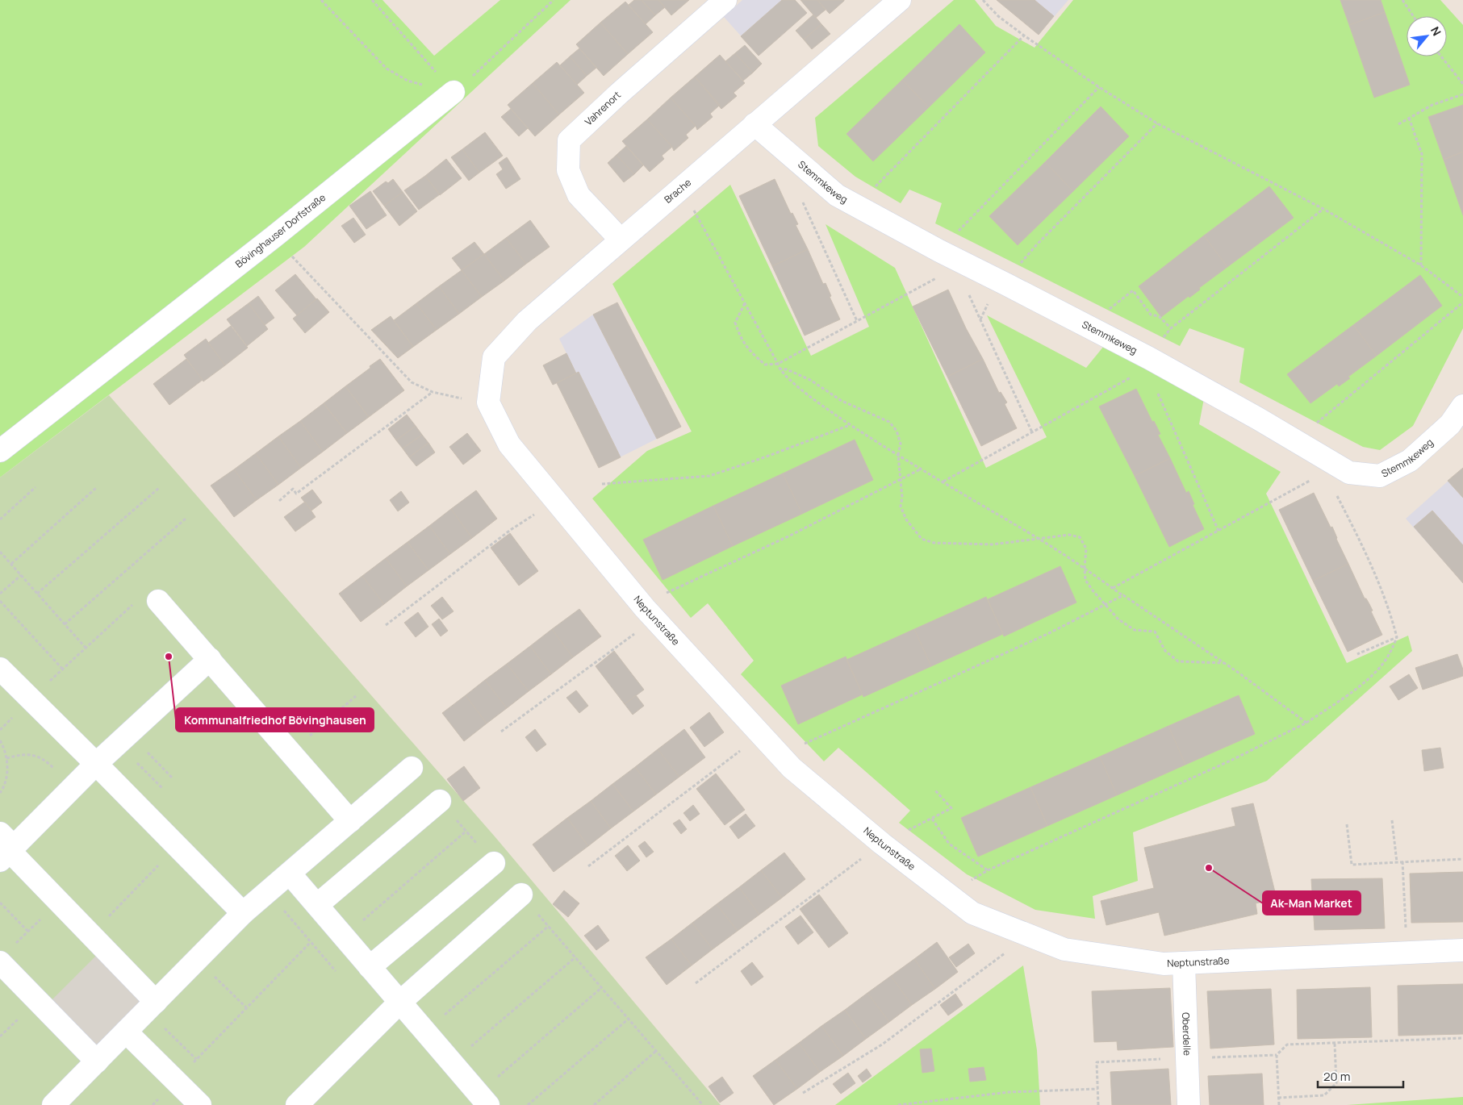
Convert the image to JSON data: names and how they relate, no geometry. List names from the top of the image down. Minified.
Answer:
{"streets":{"street":["Vahrenort","Stemmkeweg","Brache","Bövinghauser Dorfstraße","Neptunstraße","Oberdelle"]},"crossings":[["Vahrenort","Brache"],["Stemmkeweg","Brache"],["Brache","Neptunstraße"],["Neptunstraße","Oberdelle"]],"places":["Kommunalfriedhof Bövinghausen","Ak-Man Market"],"scale_bar":"20 m","north":"top right"}
